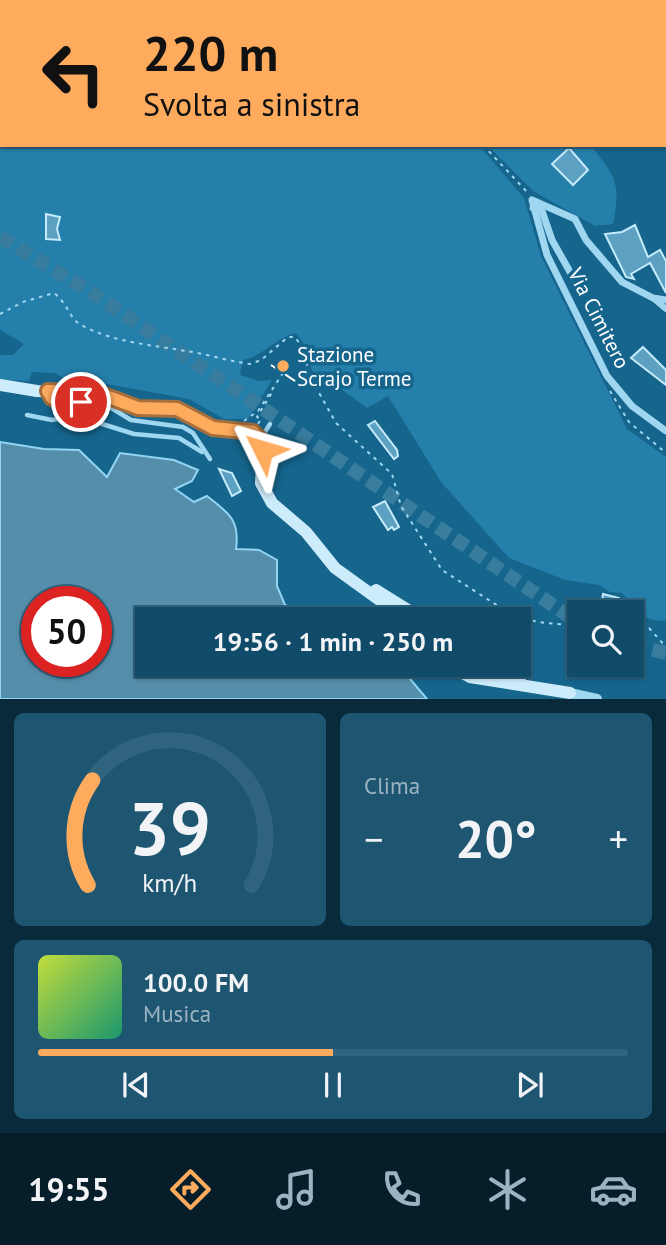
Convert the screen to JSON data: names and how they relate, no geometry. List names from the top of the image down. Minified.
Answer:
{"streets":{"street":["Via Cimitero"]},"places":["Stazione Scrajo Terme"],"page":{"turn":["220 m","Svolta a sinistra"],"limit":"50","trip":"19:56 · 1 min · 250 m","tile":"Clima","heat":["−","20°","+"],"song":["100.0 FM","Musica"],"tabs":"19:55","gauge":["39","km/h"]}}
